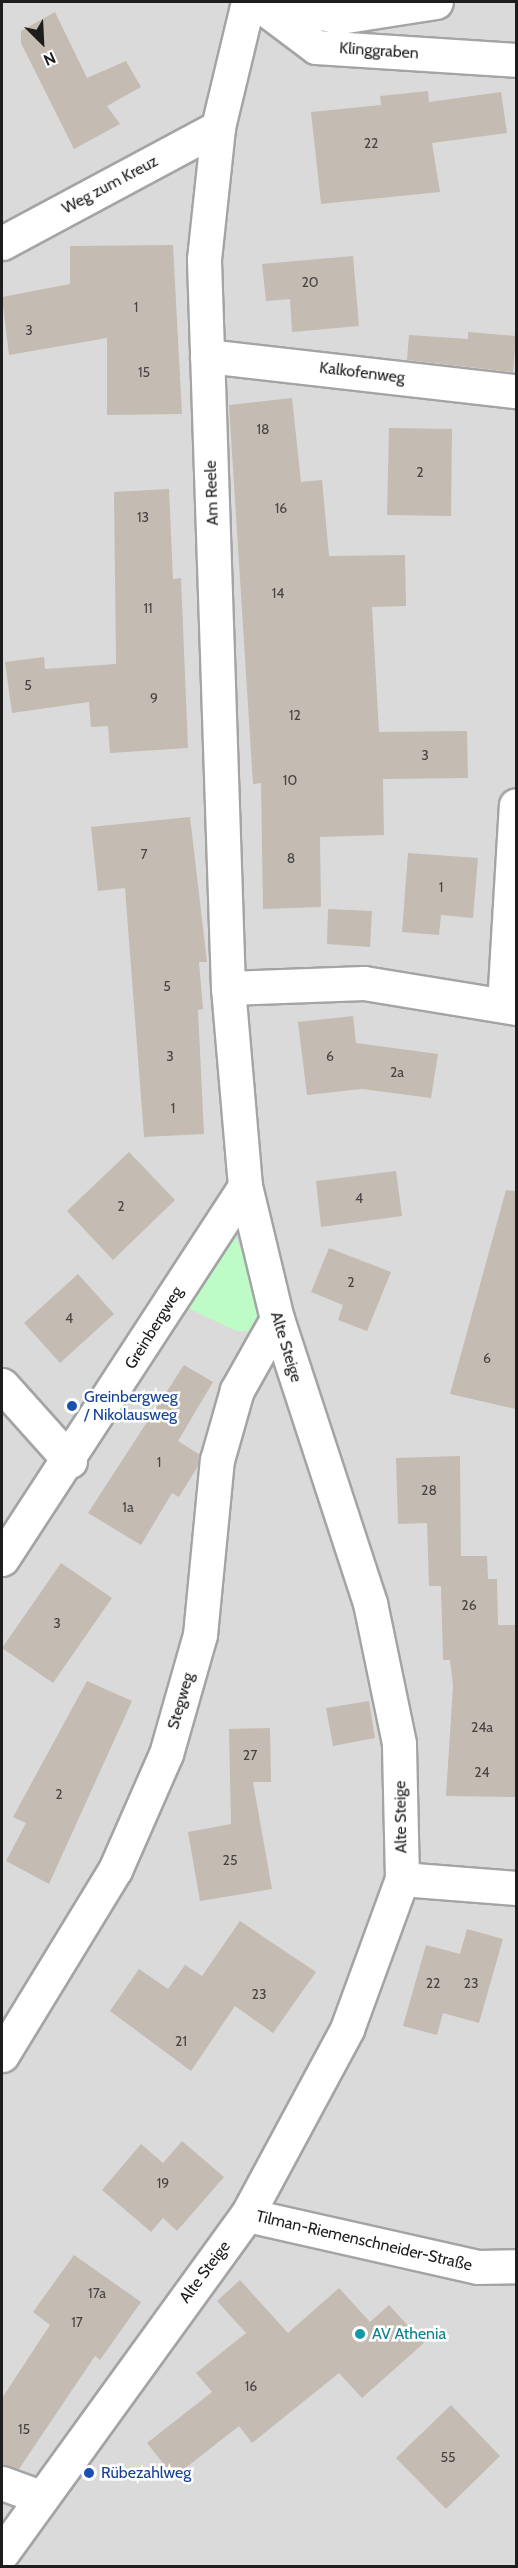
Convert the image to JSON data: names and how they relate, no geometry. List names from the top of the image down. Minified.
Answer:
{"streets":{"street":["Klinggraben","Weg zum Kreuz","Kalkofenweg","Am Reele","Greinbergweg","Alte Steige","Stegweg","Tilman-Riemenschneider-Straße"]},"crossings":[["Weg zum Kreuz","Am Reele"],["Kalkofenweg","Am Reele"],["Am Reele","Alte Steige"],["Greinbergweg","Alte Steige"],["Alte Steige","Stegweg"],["Alte Steige","Tilman-Riemenschneider-Straße"]],"places":["Greinbergweg / Nikolausweg","AV Athenia","Rübezahlweg"],"house_numbers":["22","20","1","3","15","18","2","16","13","14","11","5","9","12","3","10","7","8","1","5","3","6","2a","1","4","2","2","4","6","1","28","1a","26","3","24a","27","24","2","25","22","23","23","21","19","17a","17","16","15","55"],"north":"bottom right"}
